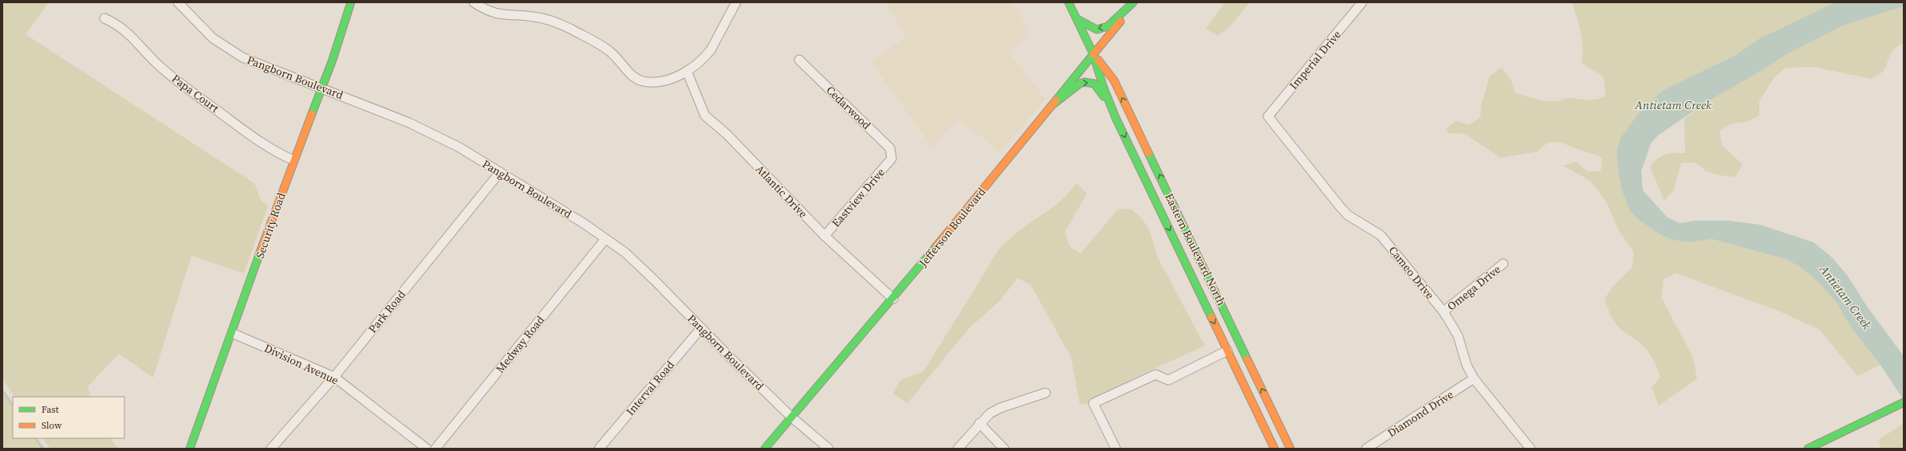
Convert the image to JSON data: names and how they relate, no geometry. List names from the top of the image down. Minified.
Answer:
{"streets":{"main road":["Security Road","Jefferson Boulevard","Eastern Boulevard North"],"street":["Imperial Drive","Pangborn Boulevard","Papa Court","Cedarwood","Atlantic Drive","Eastview Drive","Cameo Drive","Omega Drive","Park Road","Medway Road","Division Avenue","Interval Road","Diamond Drive"]},"crossings":[["Imperial Drive","Cameo Drive"],["Pangborn Boulevard","Security Road"],["Pangborn Boulevard","Jefferson Boulevard"],["Pangborn Boulevard","Park Road"],["Pangborn Boulevard","Medway Road"],["Pangborn Boulevard","Interval Road"],["Papa Court","Security Road"],["Cedarwood","Eastview Drive"],["Atlantic Drive","Eastview Drive"],["Atlantic Drive","Jefferson Boulevard"],["Security Road","Division Avenue"],["Jefferson Boulevard","Eastern Boulevard North"],["Cameo Drive","Omega Drive"],["Cameo Drive","Diamond Drive"],["Park Road","Division Avenue"]],"water":["Antietam Creek"],"legend":["Fast","Slow"]}
